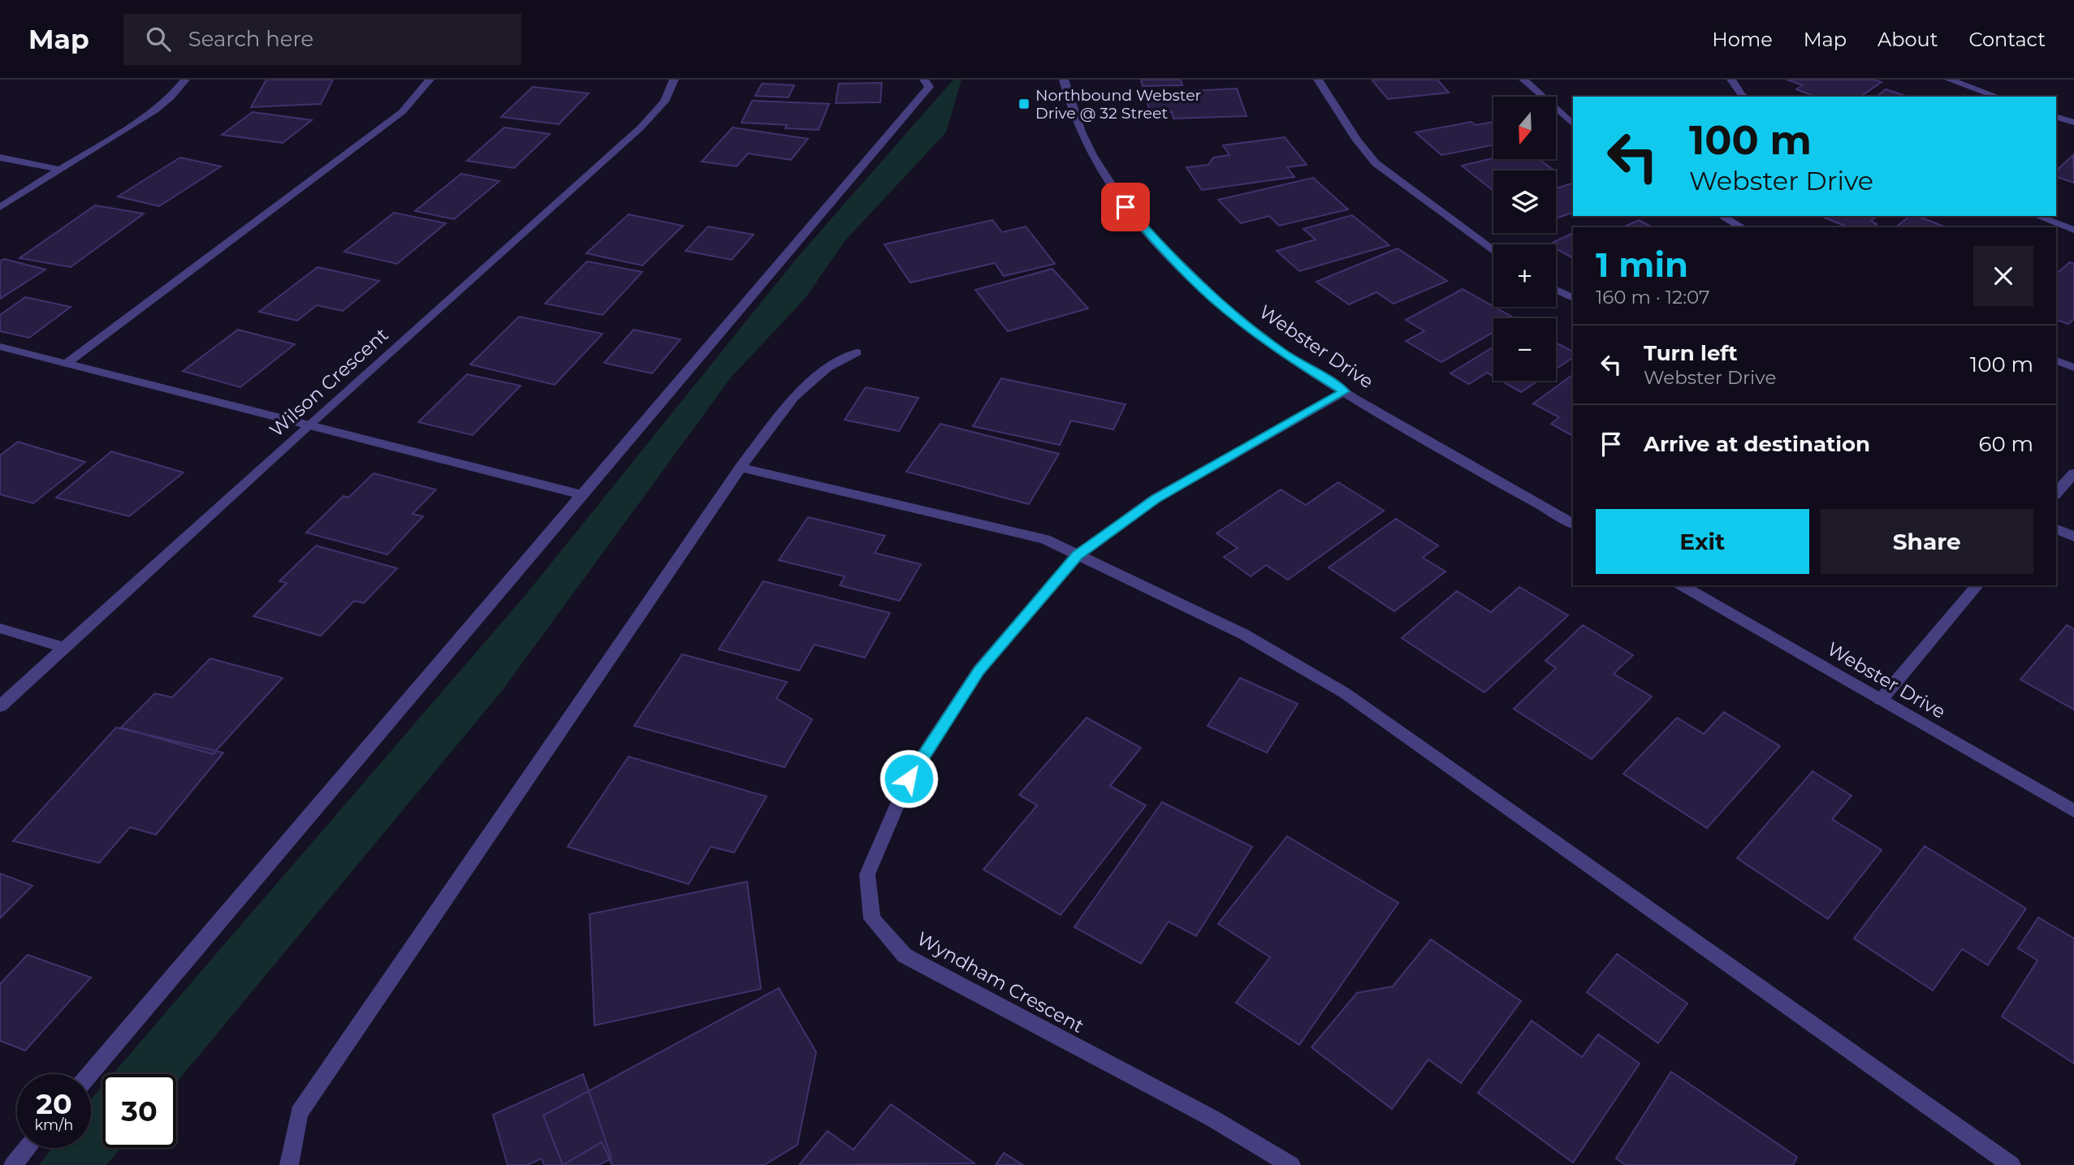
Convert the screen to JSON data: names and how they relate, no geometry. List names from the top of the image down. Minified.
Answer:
{"streets":{"street":["Webster Drive","Wilson Crescent","Wyndham Crescent"]},"crossings":[["Webster Drive","Wyndham Crescent"]],"places":{"transit":["Northbound Webster Drive @ 32 Street"]},"north":"bottom","page":{"header":"Map","search":"Search here","nav":["Home","Map","About","Contact"],"map_buttons":["+","−"],"turn":["100 m","Webster Drive"],"heading":["1 min","160 m · 12:07"],"list":[{"name":"Turn left","note":"Webster Drive","value":"100 m"},{"name":"Arrive at destination","value":"60 m"}],"buttons":["Exit","Share"],"speed":"20 km/h","limit":"30"}}
